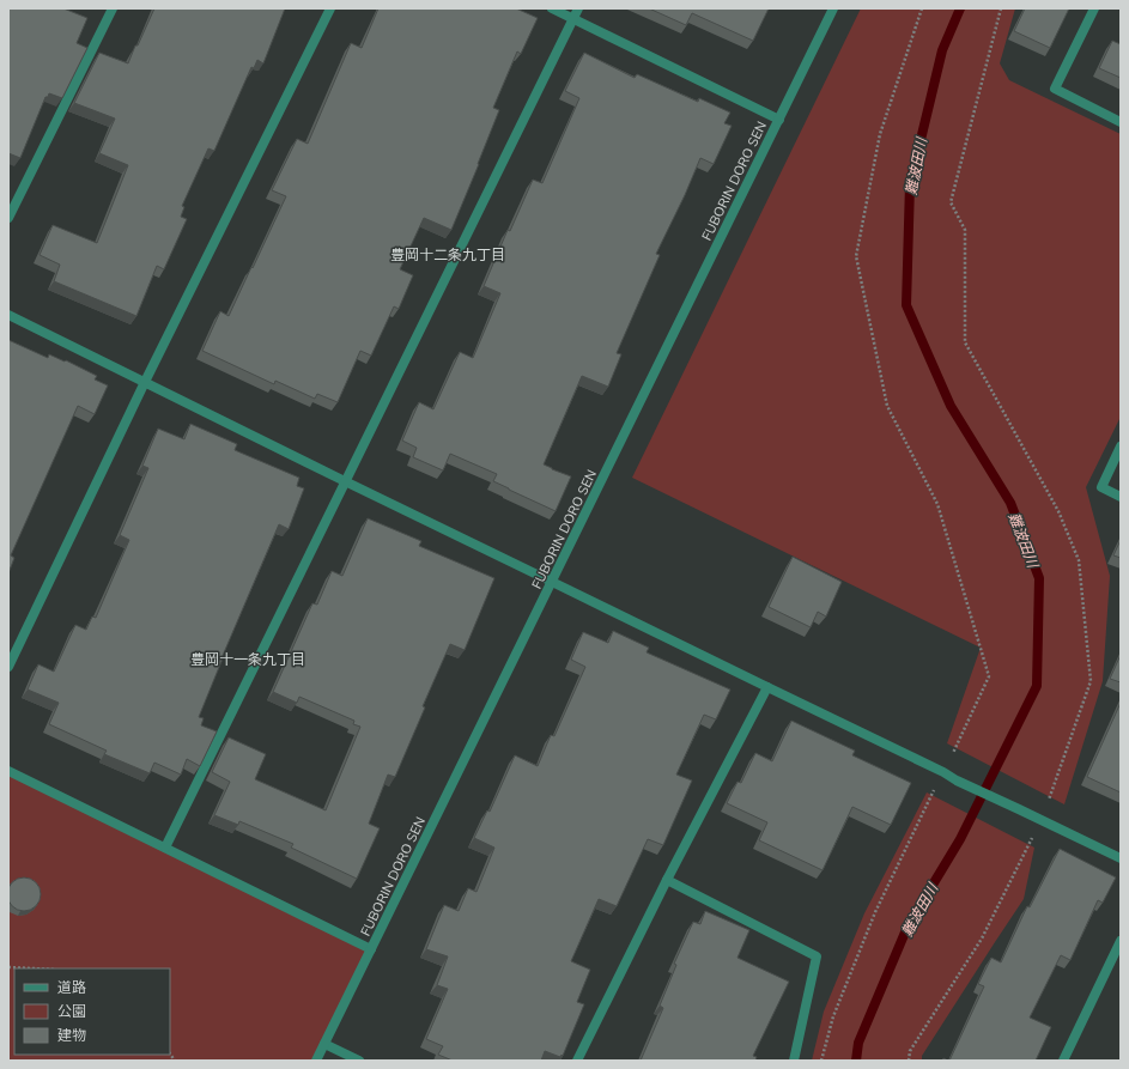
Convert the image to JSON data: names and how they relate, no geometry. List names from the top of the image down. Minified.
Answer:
{"streets":{"street":["FUBORIN DORO SEN"]},"districts":["豊岡十二条九丁目","豊岡十一条九丁目"],"water":["難波田川"],"legend":["道路","公園","建物"]}
